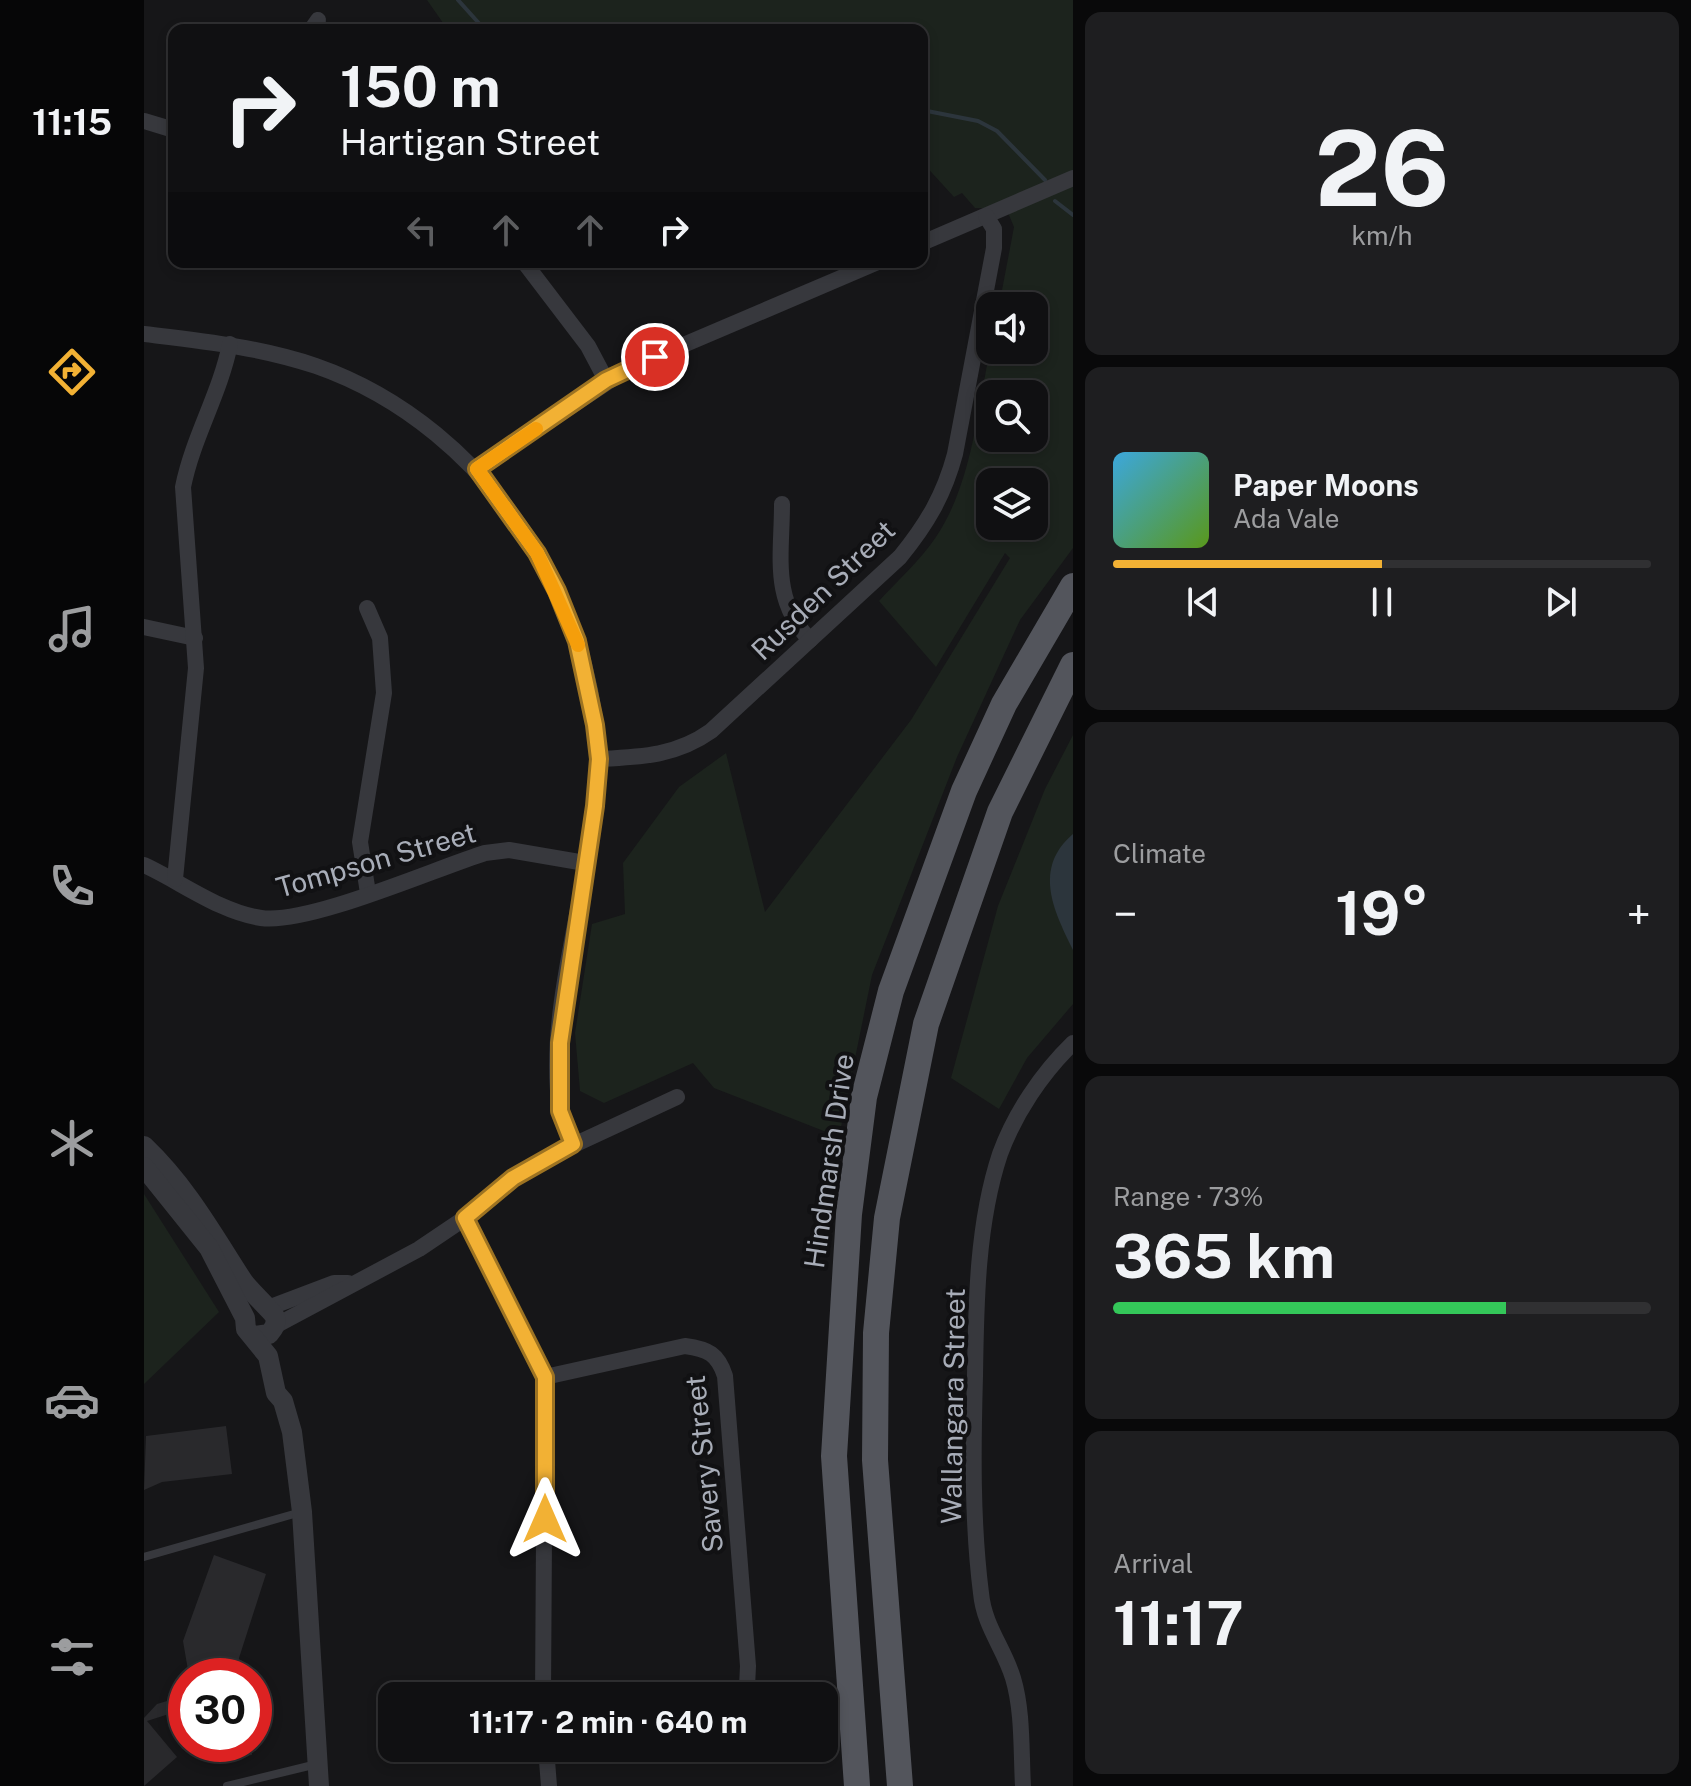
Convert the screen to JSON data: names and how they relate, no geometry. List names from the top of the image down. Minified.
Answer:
{"streets":{"main road":["Hindmarsh Drive"],"street":["Rusden Street","Tompson Street","Wallangara Street","Savery Street"]},"page":{"tabs":"11:15","tile":[["26","km/h"],"Climate",["Range · 73%","365 km"],["Arrival","11:17"]],"turn":["150 m","Hartigan Street"],"song":["Paper Moons","Ada Vale"],"heat":["−","19°","+"],"limit":"30","trip":"11:17 · 2 min · 640 m"}}
